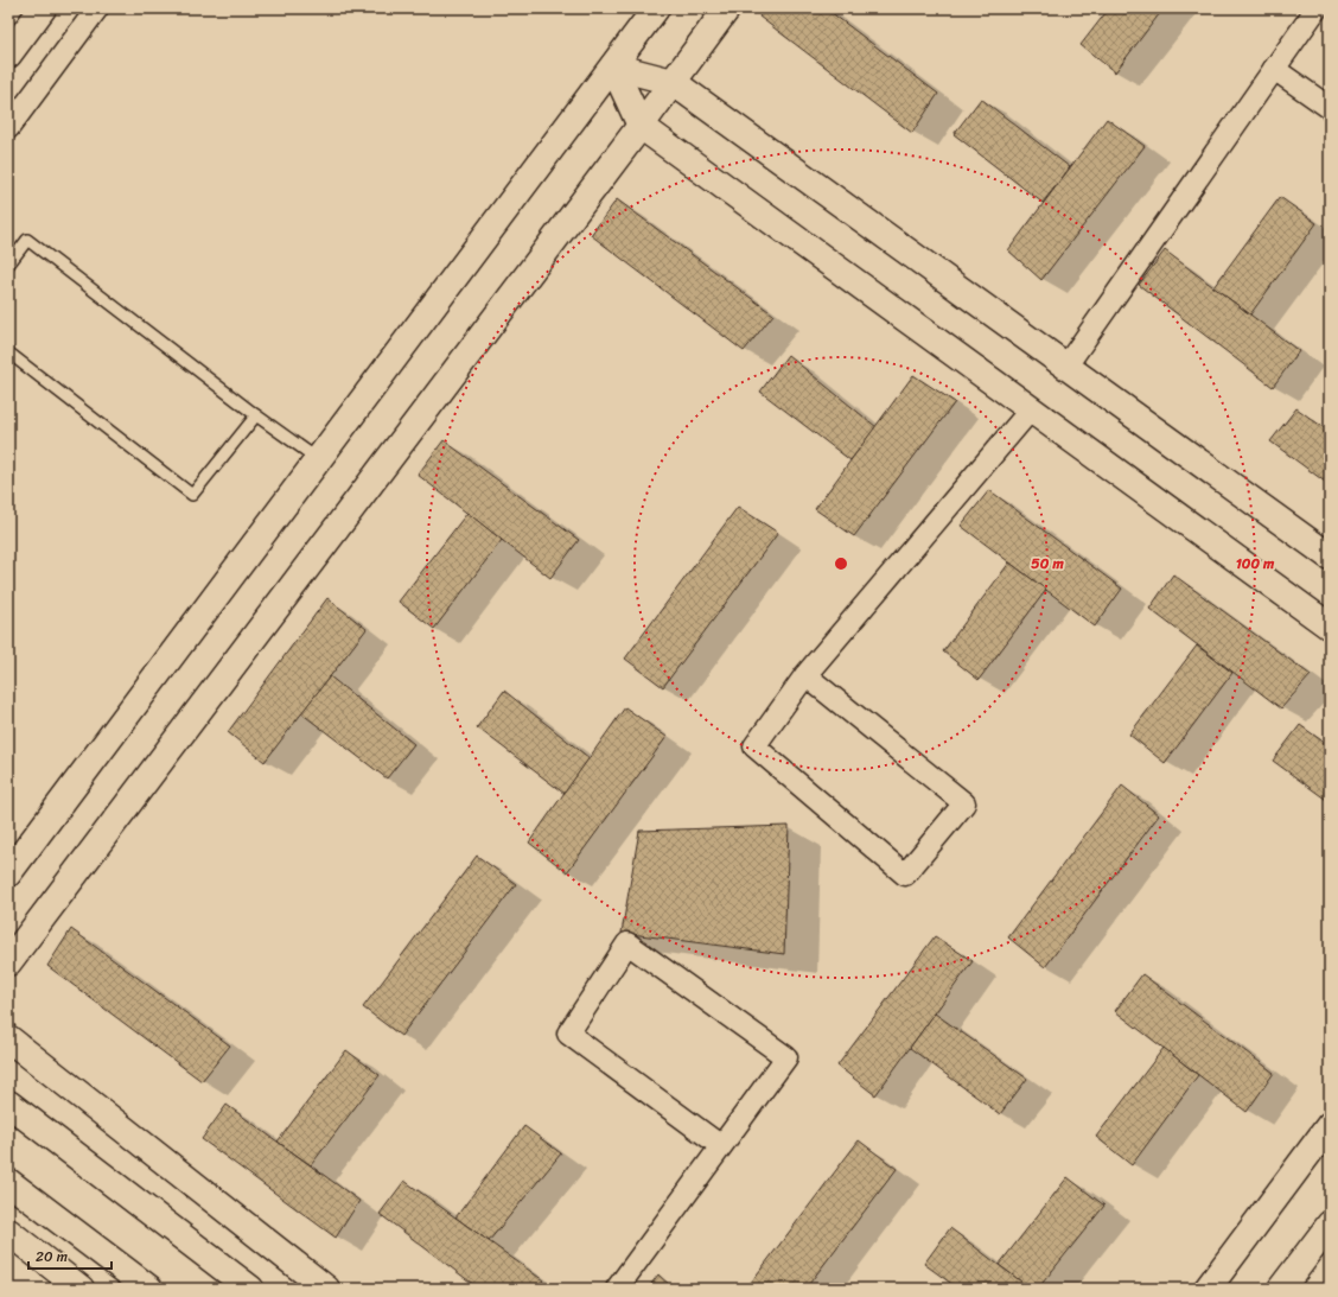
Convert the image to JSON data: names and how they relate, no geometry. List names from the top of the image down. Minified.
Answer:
{"scale_bar":"20 m","rings":["50 m","100 m"]}
